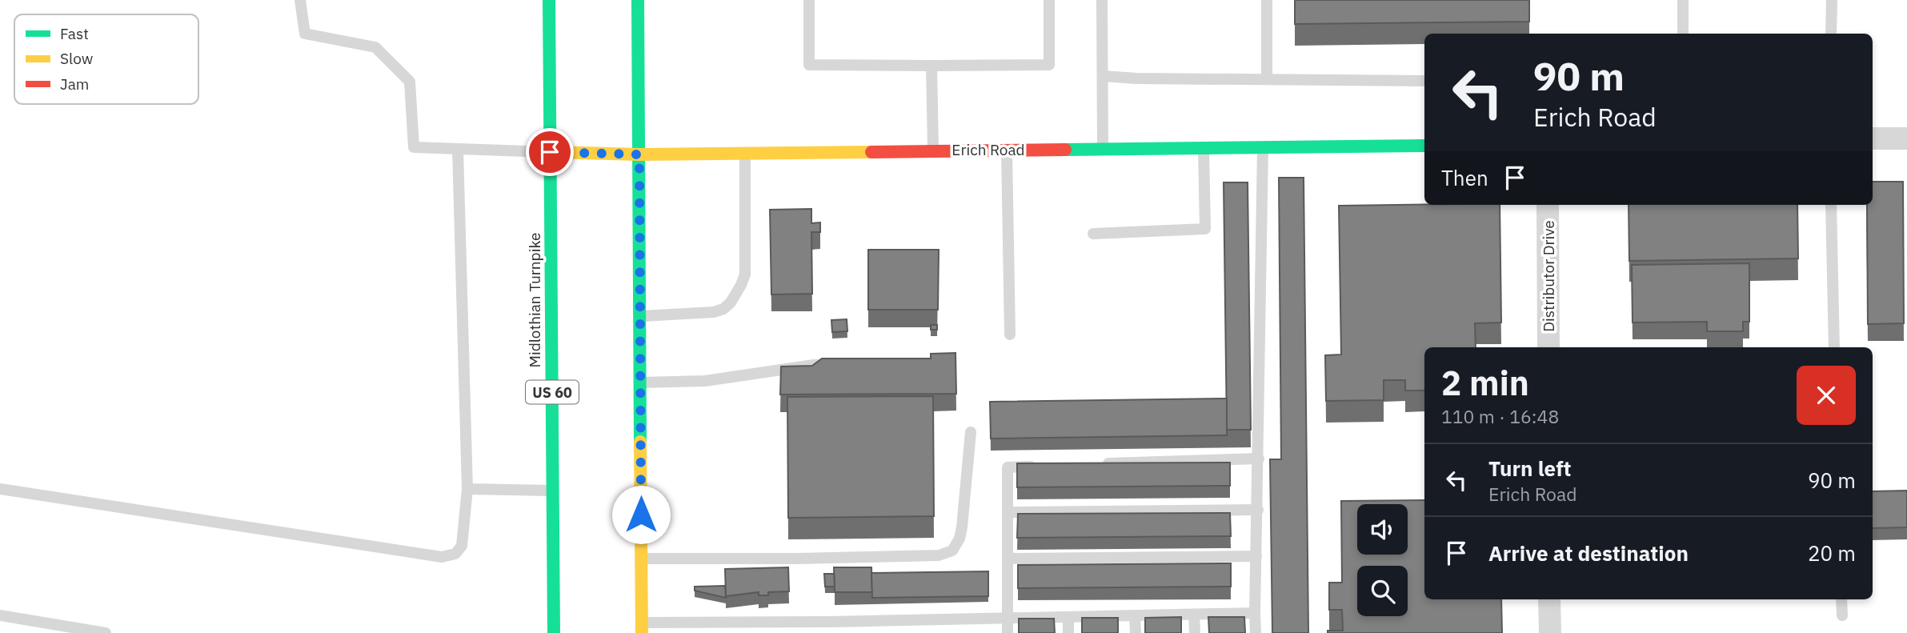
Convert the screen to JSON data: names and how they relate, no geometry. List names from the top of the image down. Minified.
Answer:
{"streets":{"main road":["Erich Road","Midlothian Turnpike","US 60"],"street":["Distributor Drive"]},"crossings":[["Erich Road","Midlothian Turnpike"]],"legend":["Fast","Slow","Jam"],"page":{"turn":["90 m","Erich Road"],"then":"Then","heading":["2 min","110 m · 16:48"],"list":[{"name":"Turn left","note":"Erich Road","value":"90 m"},{"name":"Arrive at destination","value":"20 m"}]}}
